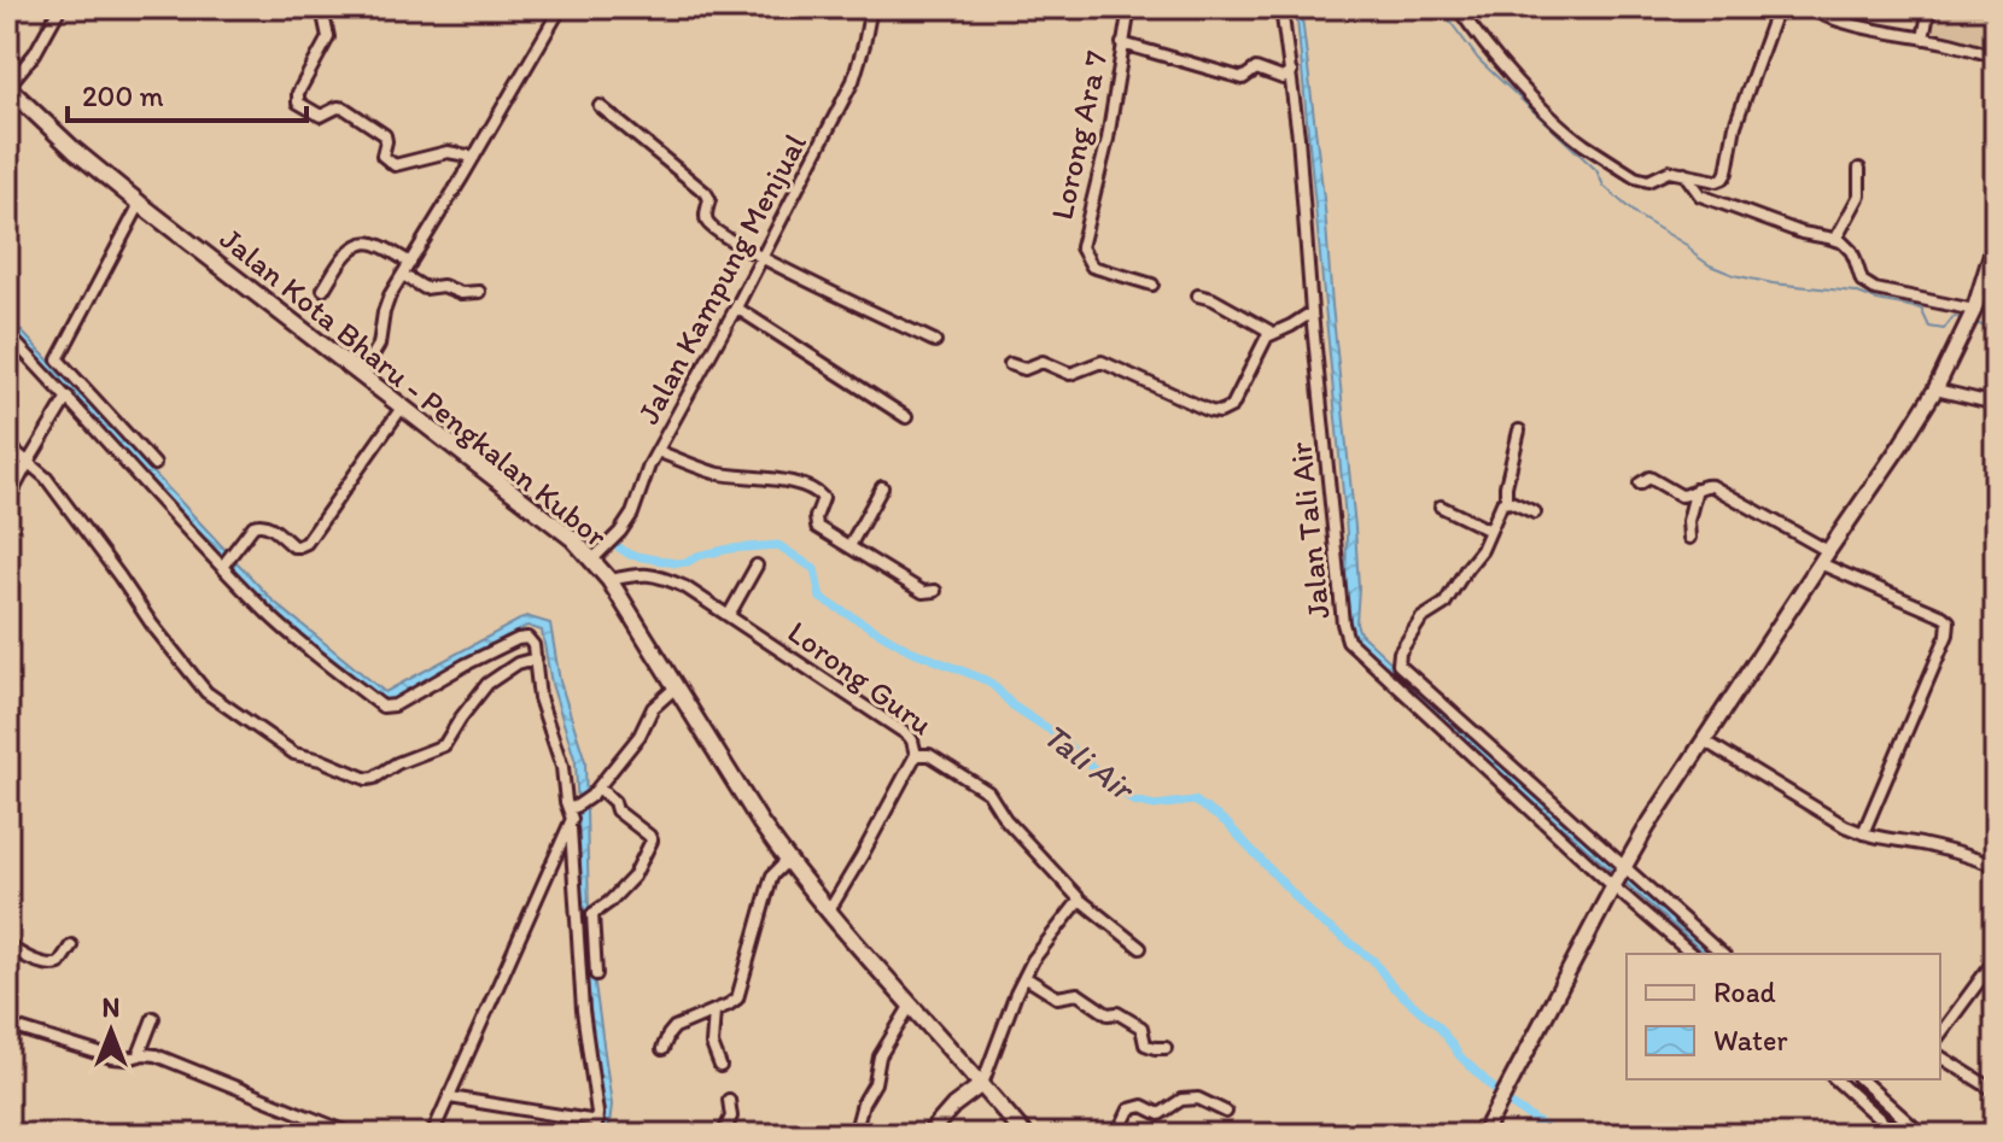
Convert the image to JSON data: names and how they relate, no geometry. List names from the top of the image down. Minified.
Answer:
{"streets":{"main road":["Jalan Kota Bharu - Pengkalan Kubor"],"street":["Lorong Ara 7","Jalan Kampung Menjual","Jalan Tali Air","Lorong Guru"]},"crossings":[["Jalan Kampung Menjual","Jalan Kota Bharu - Pengkalan Kubor"],["Jalan Kota Bharu - Pengkalan Kubor","Lorong Guru"]],"water":["Tali Air"],"legend":["Road","Water"],"scale_bar":"200 m","north":"top"}
